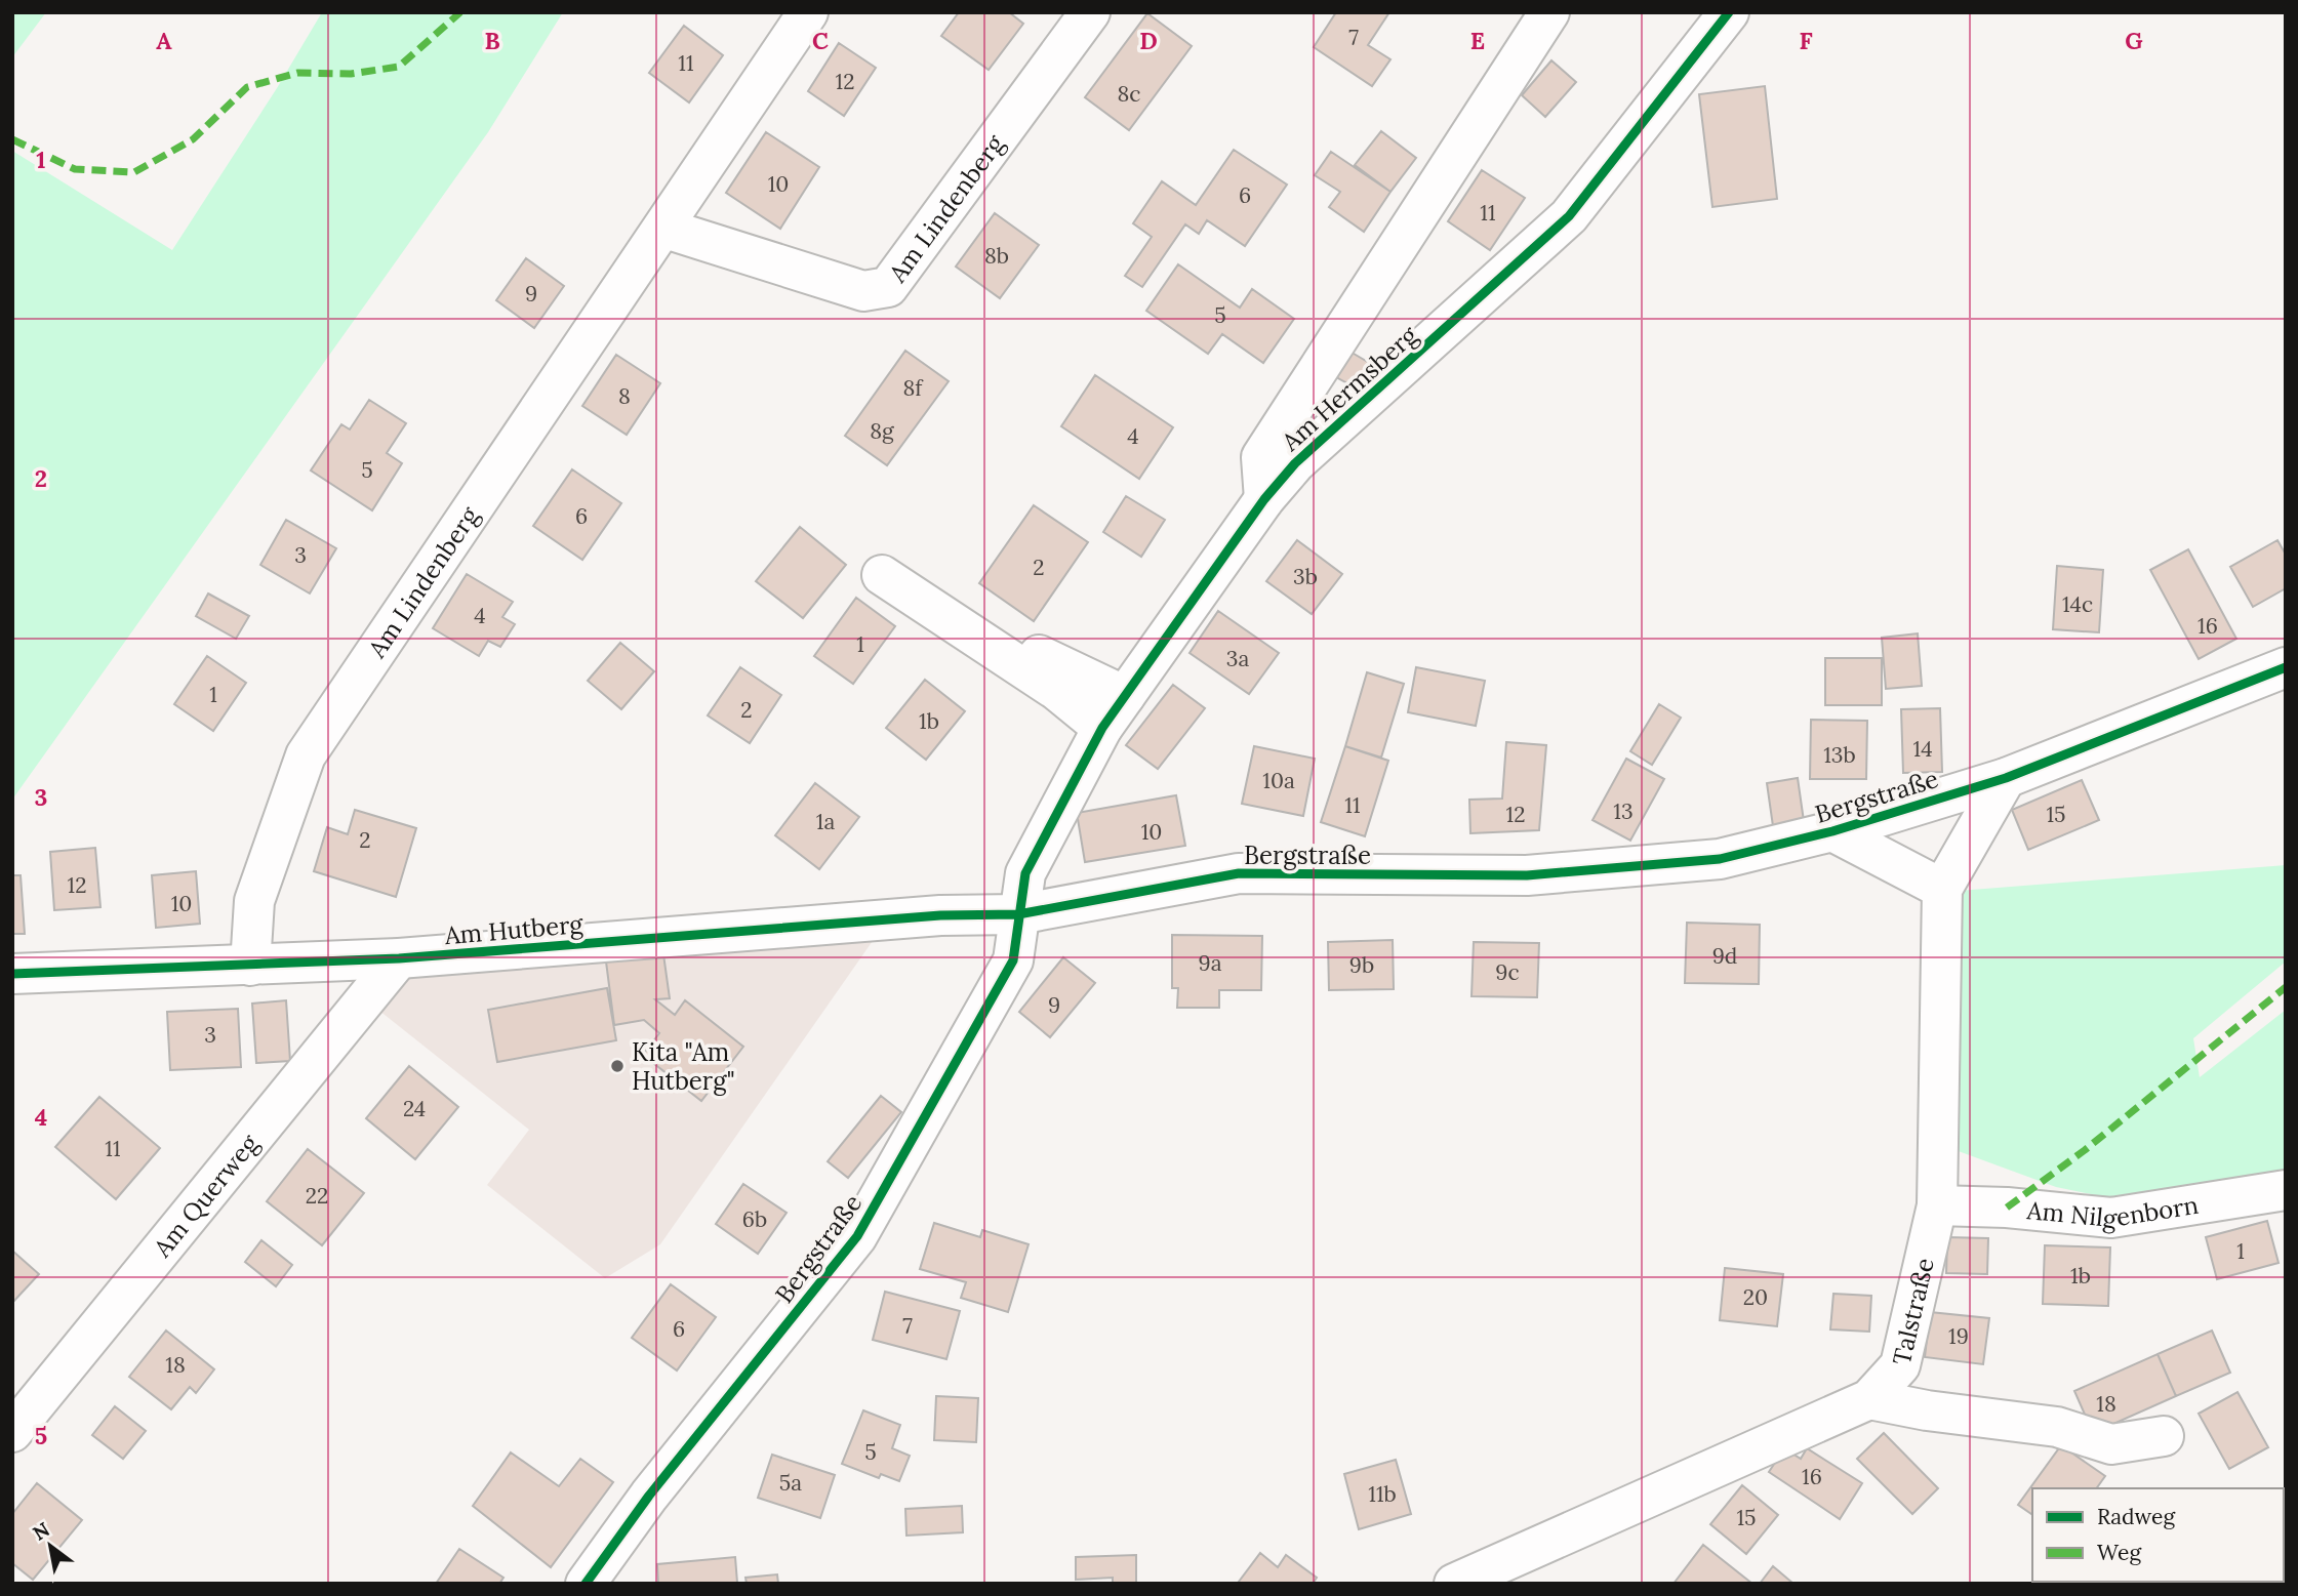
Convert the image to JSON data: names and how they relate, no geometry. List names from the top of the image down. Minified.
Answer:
{"streets":{"street":["Am Lindenberg","Am Hermsberg","Bergstraße","Am Hutberg","Am Querweg","Am Nilgenborn","Talstraße"]},"crossings":[["Am Lindenberg","Am Hutberg"],["Am Hermsberg","Bergstraße"],["Am Hermsberg","Am Hutberg"],["Bergstraße","Am Hutberg"],["Bergstraße","Talstraße"],["Am Hutberg","Am Querweg"],["Am Nilgenborn","Talstraße"]],"places":["Kita \"Am Hutberg\""],"house_numbers":["7","11","12","8c","10","6","11","8b","9","5","8f","8","8g","4","5","6","3","2","3b","14c","4","16","1","3a","1","2","1b","14","13b","10a","11","13","12","15","1a","10","2","12","10","9d","9a","9b","9c","9","3","24","11","22","6b","1","1b","20","7","6","19","18","18","5","16","5a","11b","15"],"legend":["Radweg","Weg"],"north":"top left","grid":{"columns":["A","B","C","D","E","F","G"],"rows":["1","2","3","4","5"]}}
